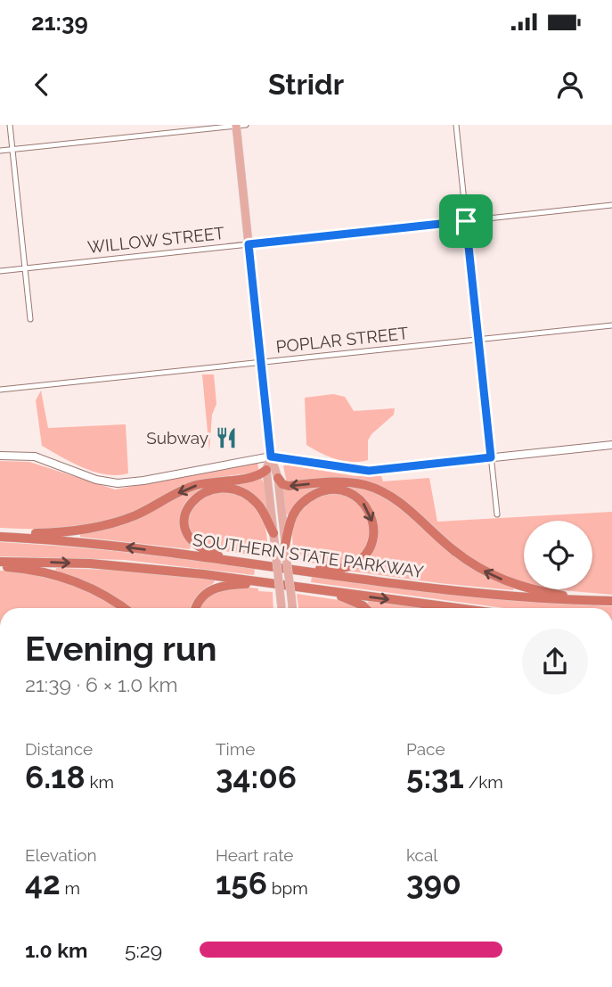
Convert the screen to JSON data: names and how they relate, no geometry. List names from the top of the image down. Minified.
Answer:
{"streets":{"highway":["SOUTHERN STATE PARKWAY"],"street":["WILLOW STREET","POPLAR STREET"]},"places":{"restaurant":["Subway"]},"page":{"status":"21:39","header":"Stridr","heading":["Evening run","21:39 · 6 × 1.0 km"],"stats":[["Distance","6.18 km"],["Time","34:06"],["Pace","5:31 /km"],["Elevation","42 m"],["Heart rate","156 bpm"],["kcal","390"]],"list":[{"name":"1.0 km","note":"5:29"}]}}
